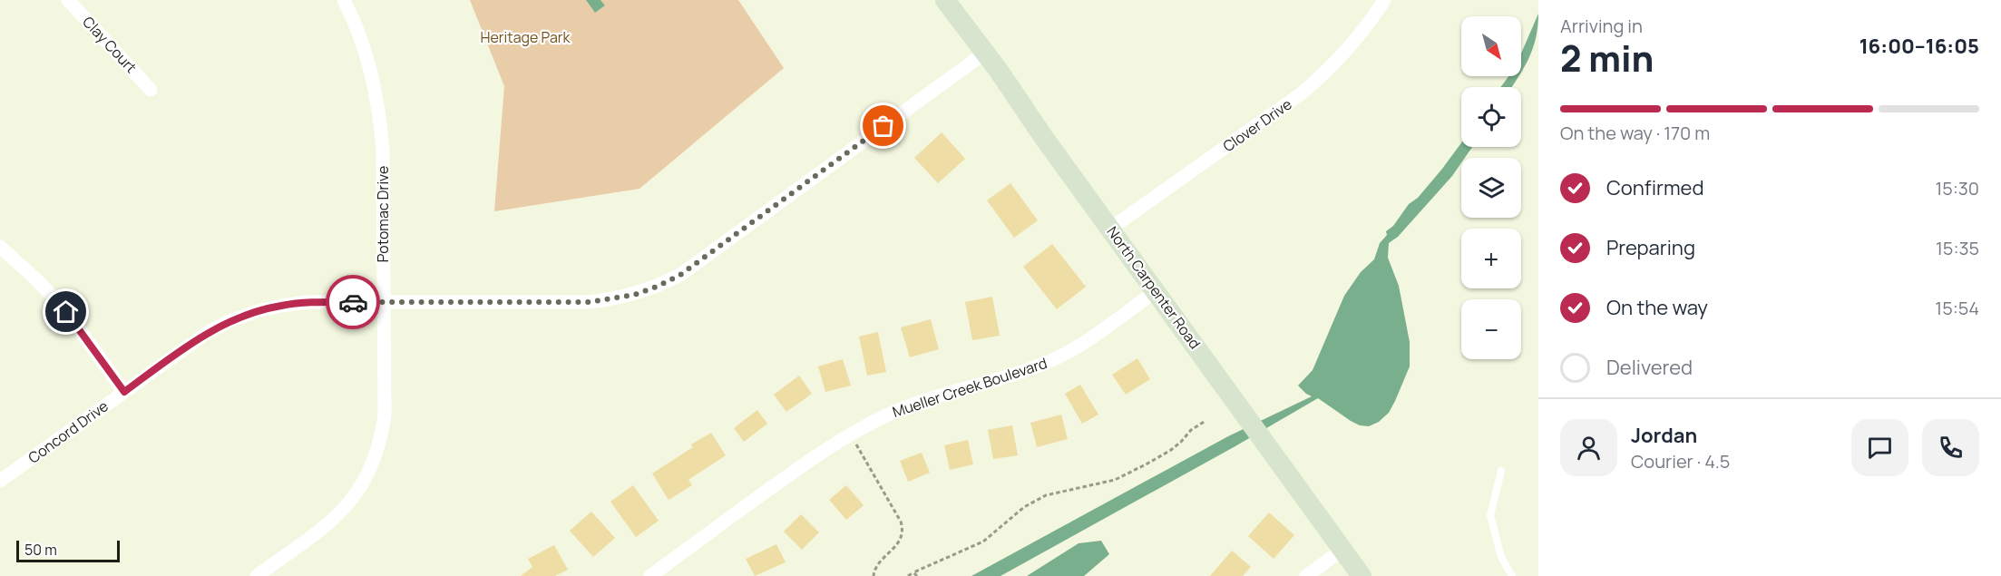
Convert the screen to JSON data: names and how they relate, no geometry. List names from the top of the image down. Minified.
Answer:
{"streets":{"street":["Clay Court","Clover Drive","Potomac Drive","North Carpenter Road","Mueller Creek Boulevard","Concord Drive"]},"crossings":[["Clover Drive","North Carpenter Road"],["Potomac Drive","Concord Drive"],["North Carpenter Road","Mueller Creek Boulevard"],["North Carpenter Road","Concord Drive"]],"parks":["Heritage Park"],"scale_bar":"50 m","north":"bottom right","page":{"heading":["2 min","Arriving in","16:00–16:05"],"panel":["Jordan","Courier · 4.5"],"map_buttons":["+","−"],"bar":"On the way · 170 m","list":[["Confirmed","15:30"],["Preparing","15:35"],["On the way","15:54"],"Delivered"],"scale":"50 m"}}
